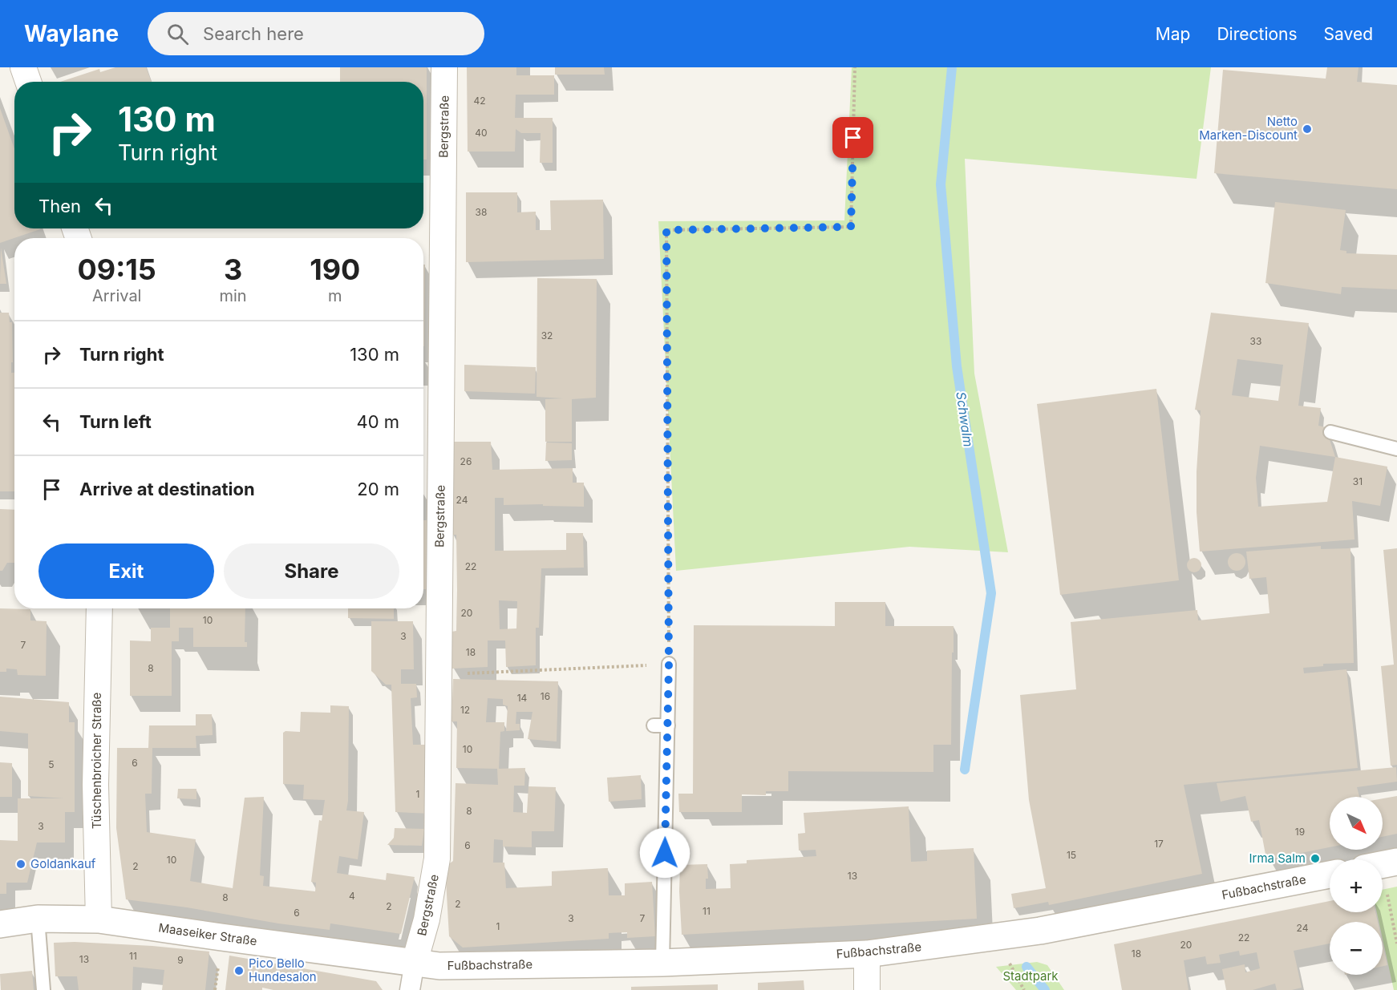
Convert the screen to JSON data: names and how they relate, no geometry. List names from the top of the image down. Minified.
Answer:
{"streets":{"street":["Bergstraße","Tüschenbroicher Straße","Fußbachstraße","Maaseiker Straße"]},"crossings":[["Bergstraße","Fußbachstraße"],["Bergstraße","Maaseiker Straße"],["Tüschenbroicher Straße","Maaseiker Straße"],["Fußbachstraße","Maaseiker Straße"]],"water":["Schwalm"],"parks":["Stadtpark"],"places":["Netto Marken-Discount","Irma Salm","Goldankauf","Pico Bello Hundesalon"],"house_numbers":["42","40","38","32","33","26","31","24","22","20","10","3","7","18","8","16","14","12","10","6","5","1","8","3","19","17","6","15","10","2","13","4","8","2","2","11","6","3","7","1","24","22","20","18","11","13","9"],"north":"bottom right","page":{"header":"Waylane","search":"Search here","nav":["Map","Directions","Saved"],"turn":["130 m","Turn right"],"then":"Then","eta":["09:15","Arrival","3","min","190","m"],"list":[{"name":"Turn right","value":"130 m"},{"name":"Turn left","value":"40 m"},{"name":"Arrive at destination","value":"20 m"}],"buttons":["Exit","Share"],"map_buttons":["+","−"]}}
